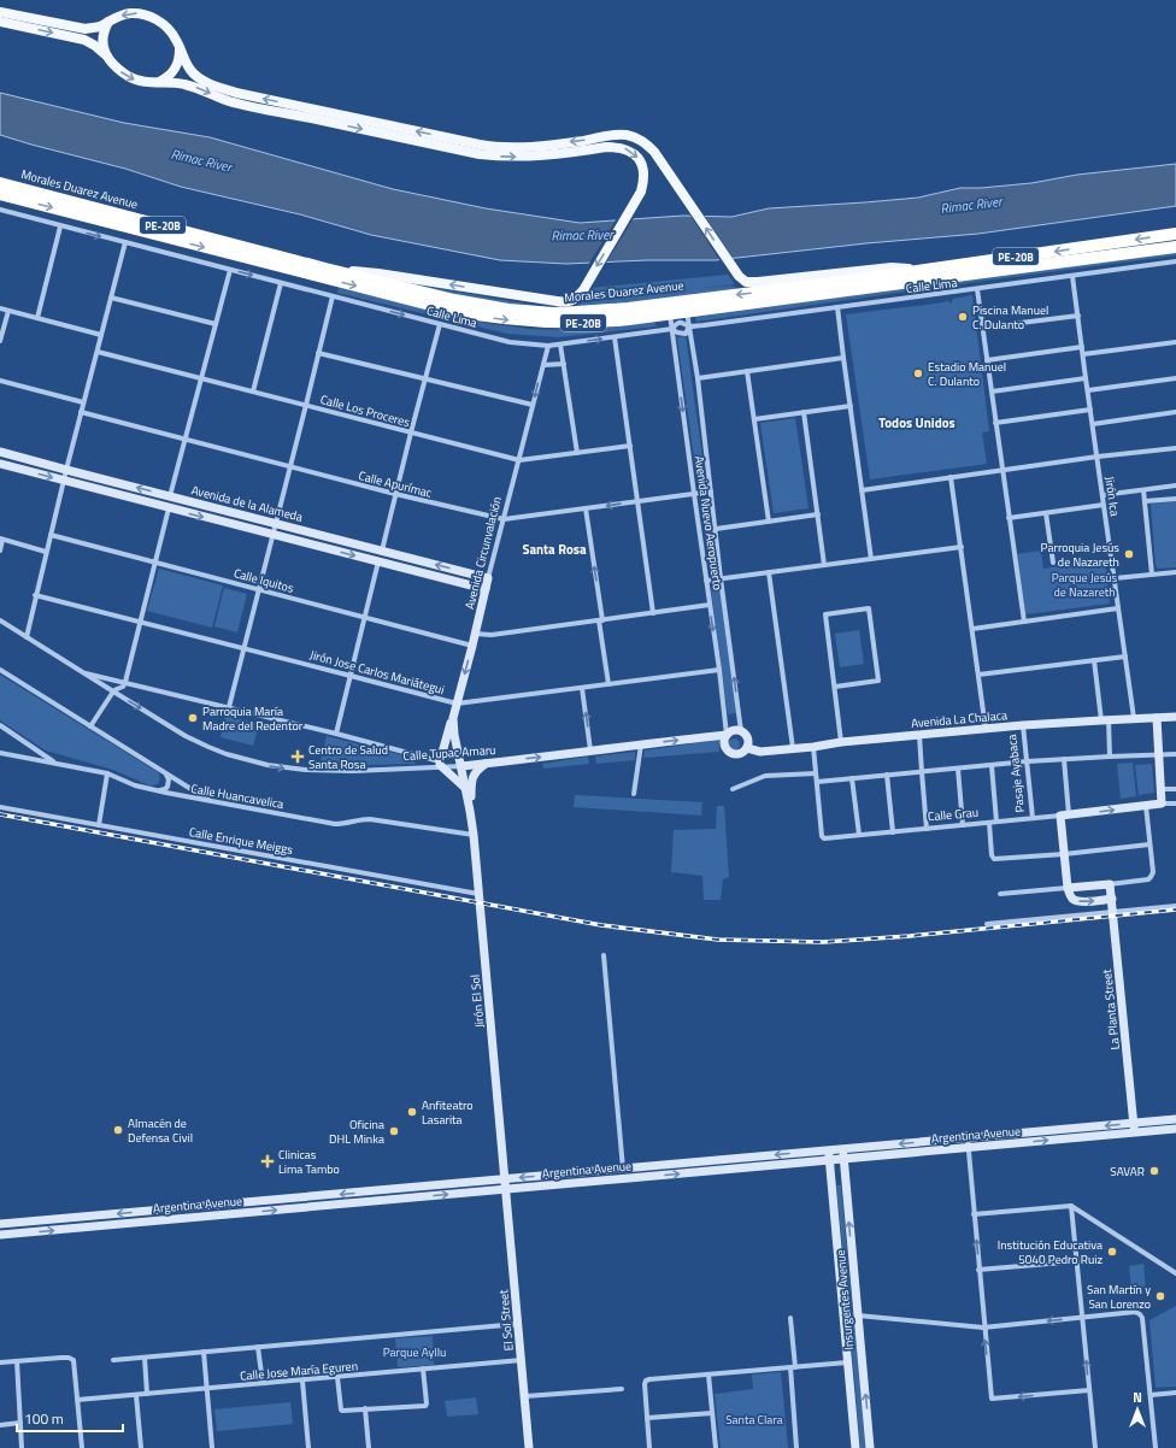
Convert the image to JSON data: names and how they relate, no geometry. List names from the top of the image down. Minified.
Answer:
{"streets":{"highway":["Morales Duarez Avenue","PE-20B"],"street":["Calle Lima","Calle Los Proceres","Calle Apurímac","Jirón Ica","Avenida de la Alameda","Avenida Nuevo Aeropuerto","Avenida Circunvalación","Calle Iquitos","Jirón Jose Carlos Mariátegui","Avenida La Chalaca","Calle Tupac Amaru","Pasaje Ayabaca","Calle Huancavelica","Calle Grau","Calle Enrique Meiggs","Jirón El Sol","La Planta Street","Argentina Avenue","Insurgentes Avenue","El Sol Street","Calle Jose María Eguren"]},"crossings":[["Morales Duarez Avenue","Avenida Nuevo Aeropuerto"],["Calle Lima","Jirón Ica"],["Calle Lima","Avenida Nuevo Aeropuerto"],["Calle Lima","Avenida Circunvalación"],["Calle Los Proceres","Avenida Circunvalación"],["Calle Apurímac","Avenida Nuevo Aeropuerto"],["Calle Apurímac","Avenida Circunvalación"],["Jirón Ica","Avenida La Chalaca"],["Avenida de la Alameda","Avenida Circunvalación"],["Avenida Nuevo Aeropuerto","Jirón Jose Carlos Mariátegui"],["Avenida Nuevo Aeropuerto","Avenida La Chalaca"],["Avenida Nuevo Aeropuerto","Calle Tupac Amaru"],["Avenida Circunvalación","Calle Iquitos"],["Avenida Circunvalación","Jirón Jose Carlos Mariátegui"],["Avenida Circunvalación","Calle Tupac Amaru"],["Avenida Circunvalación","Jirón El Sol"],["Avenida La Chalaca","Calle Tupac Amaru"],["Avenida La Chalaca","Pasaje Ayabaca"],["Avenida La Chalaca","Calle Grau"],["Calle Tupac Amaru","Jirón El Sol"],["Pasaje Ayabaca","Calle Grau"],["Calle Huancavelica","Jirón El Sol"],["Calle Enrique Meiggs","Jirón El Sol"],["Jirón El Sol","Argentina Avenue"],["Jirón El Sol","El Sol Street"],["La Planta Street","Argentina Avenue"],["Argentina Avenue","Insurgentes Avenue"],["Argentina Avenue","El Sol Street"],["El Sol Street","Calle Jose María Eguren"]],"districts":["Todos Unidos","Santa Rosa"],"water":["Rimac River"],"parks":["Parque Jesús de Nazareth","Parque Ayllu","Santa Clara"],"places":{"other":["Piscina Manuel C. Dulanto","Estadio Manuel C. Dulanto","Parroquia Jesús de Nazareth","Parroquia María Madre del Redentor","Anfiteatro Lasarita","Almacén de Defensa Civil","Oficina DHL Minka","SAVAR","Institución Educativa 5040 Pedro Ruiz","San Martín y San Lorenzo"],"health":["Centro de Salud Santa Rosa","Clinicas Lima Tambo"]},"scale_bar":"100 m","north":"top"}
